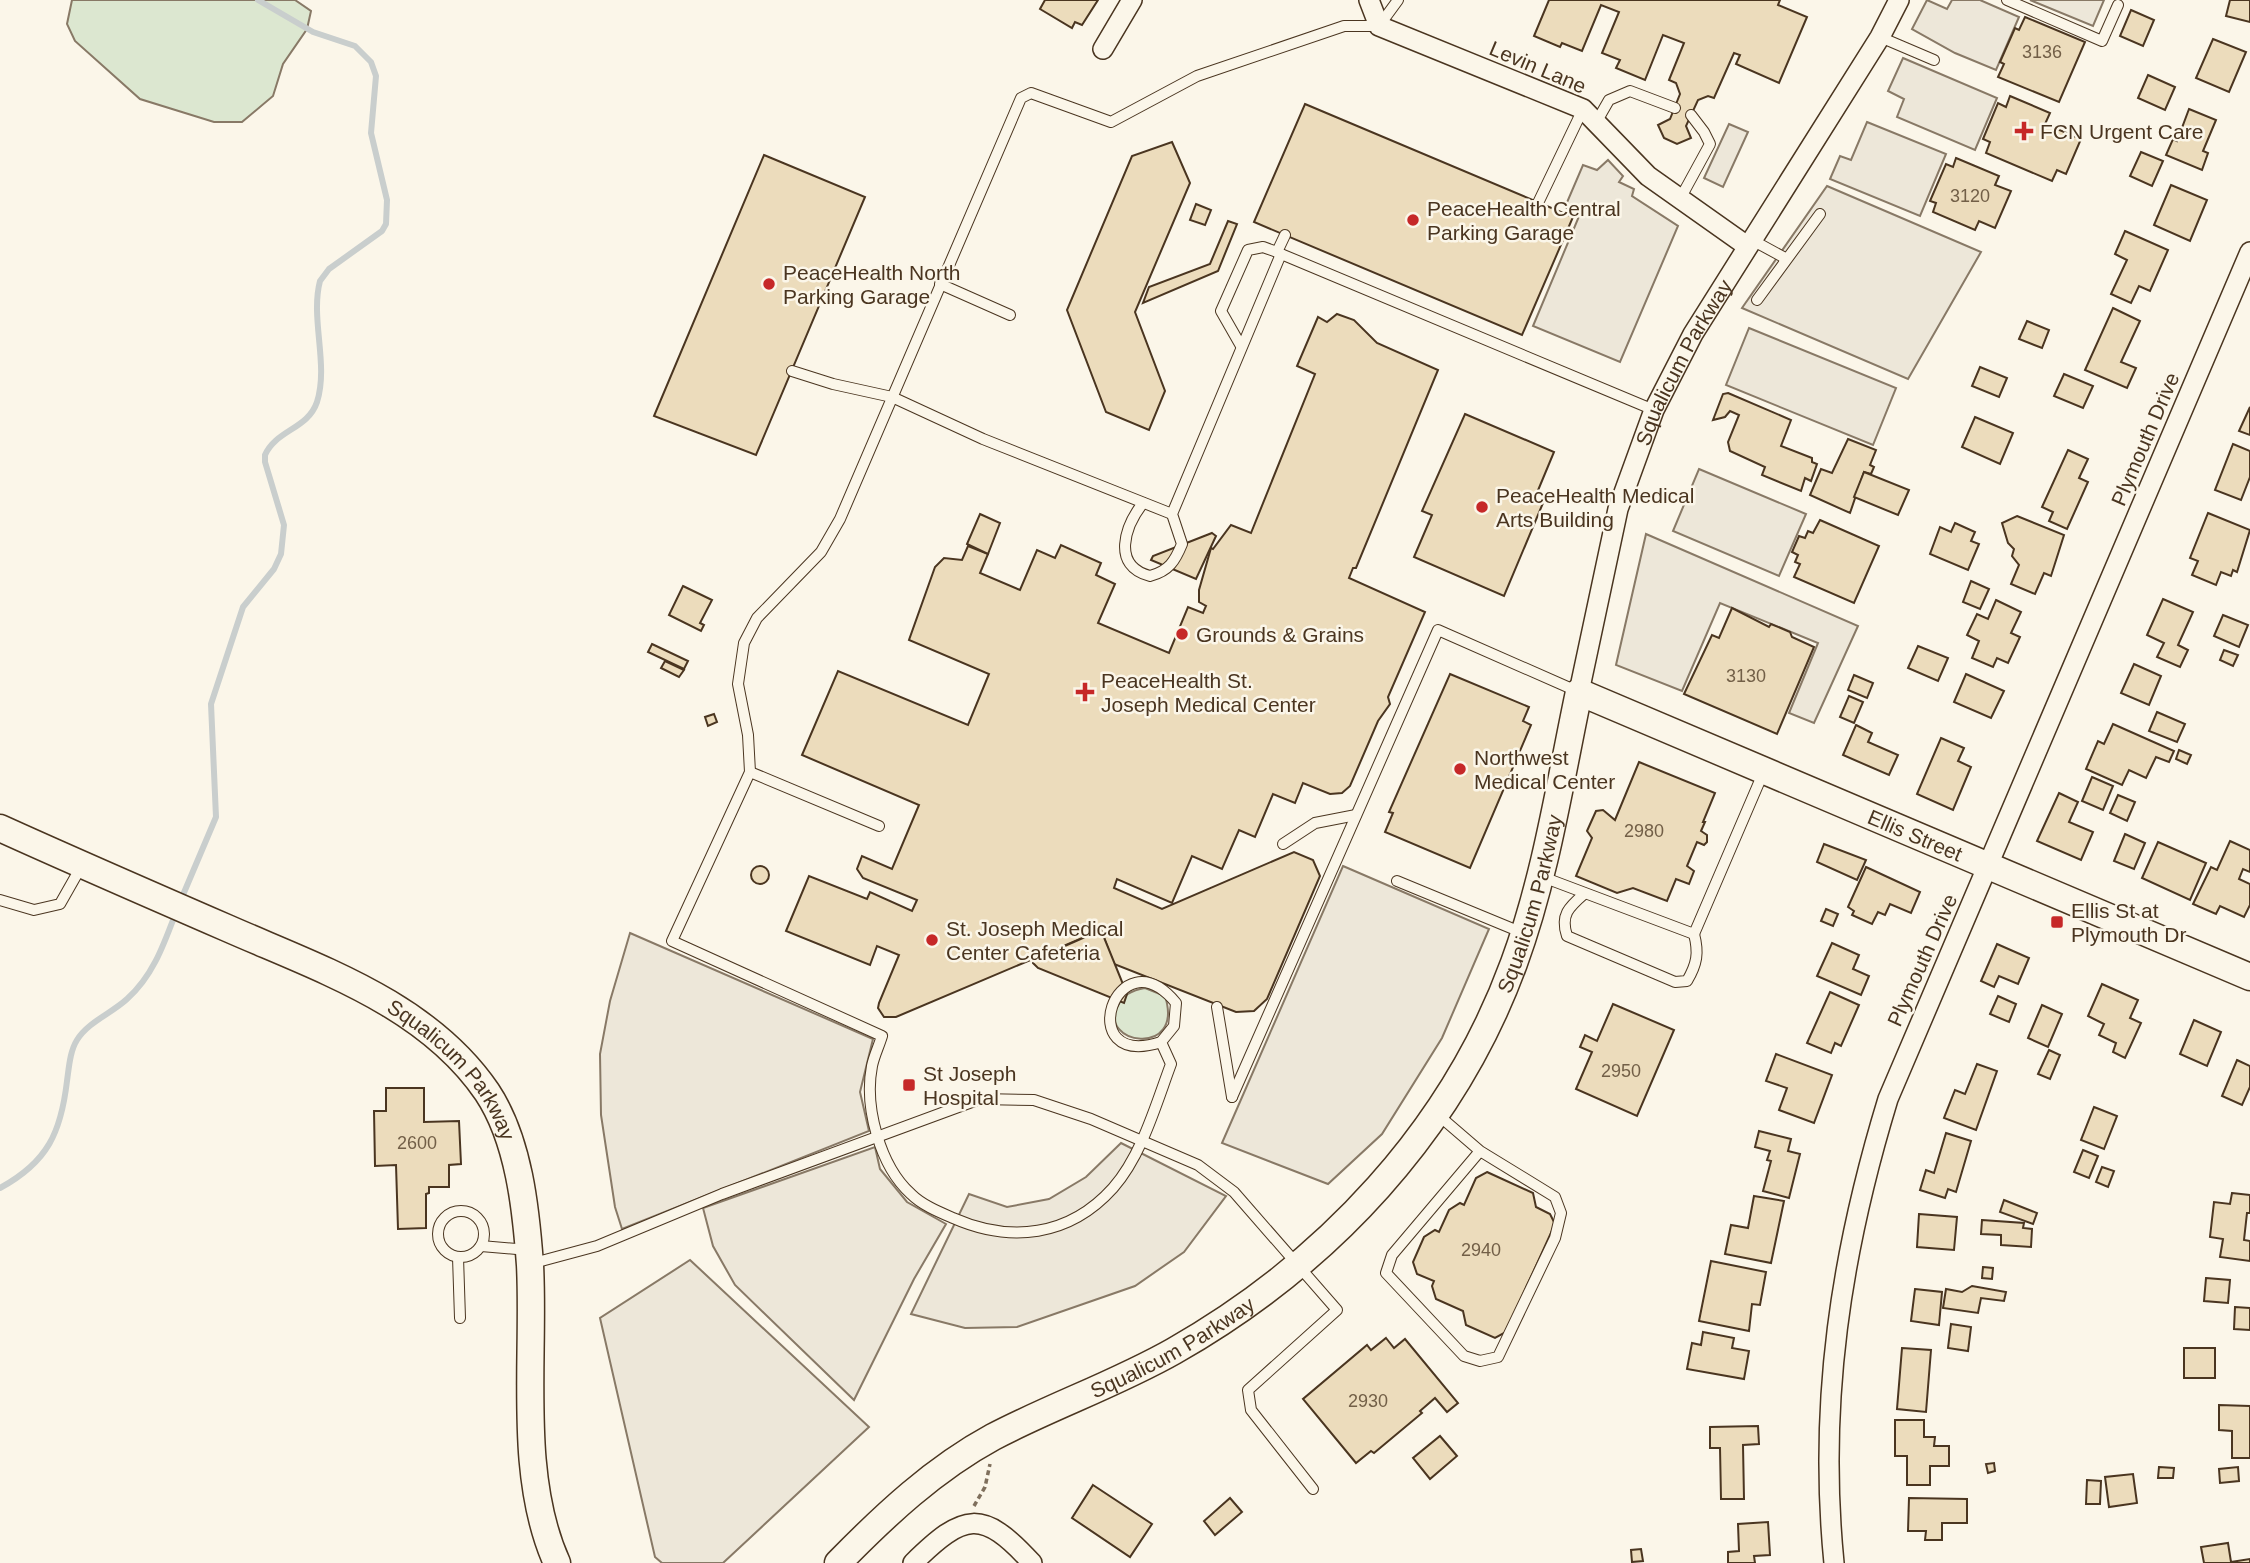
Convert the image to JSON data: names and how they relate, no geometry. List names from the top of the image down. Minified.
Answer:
{"streets":{"street":["Levin Lane","Squalicum Parkway","Plymouth Drive","Ellis Street"]},"crossings":[["Levin Lane","Squalicum Parkway"],["Squalicum Parkway","Ellis Street"],["Plymouth Drive","Ellis Street"]],"places":{"health":["FCN Urgent Care","PeaceHealth St. Joseph Medical Center"],"other":["PeaceHealth Central Parking Garage","PeaceHealth North Parking Garage","PeaceHealth Medical Arts Building","Grounds & Grains","Northwest Medical Center","St. Joseph Medical Center Cafeteria"],"transit":["Ellis St at Plymouth Dr","St Joseph Hospital"]},"house_numbers":["3136","3120","3130","2980","2950","2600","2940","2930"]}
